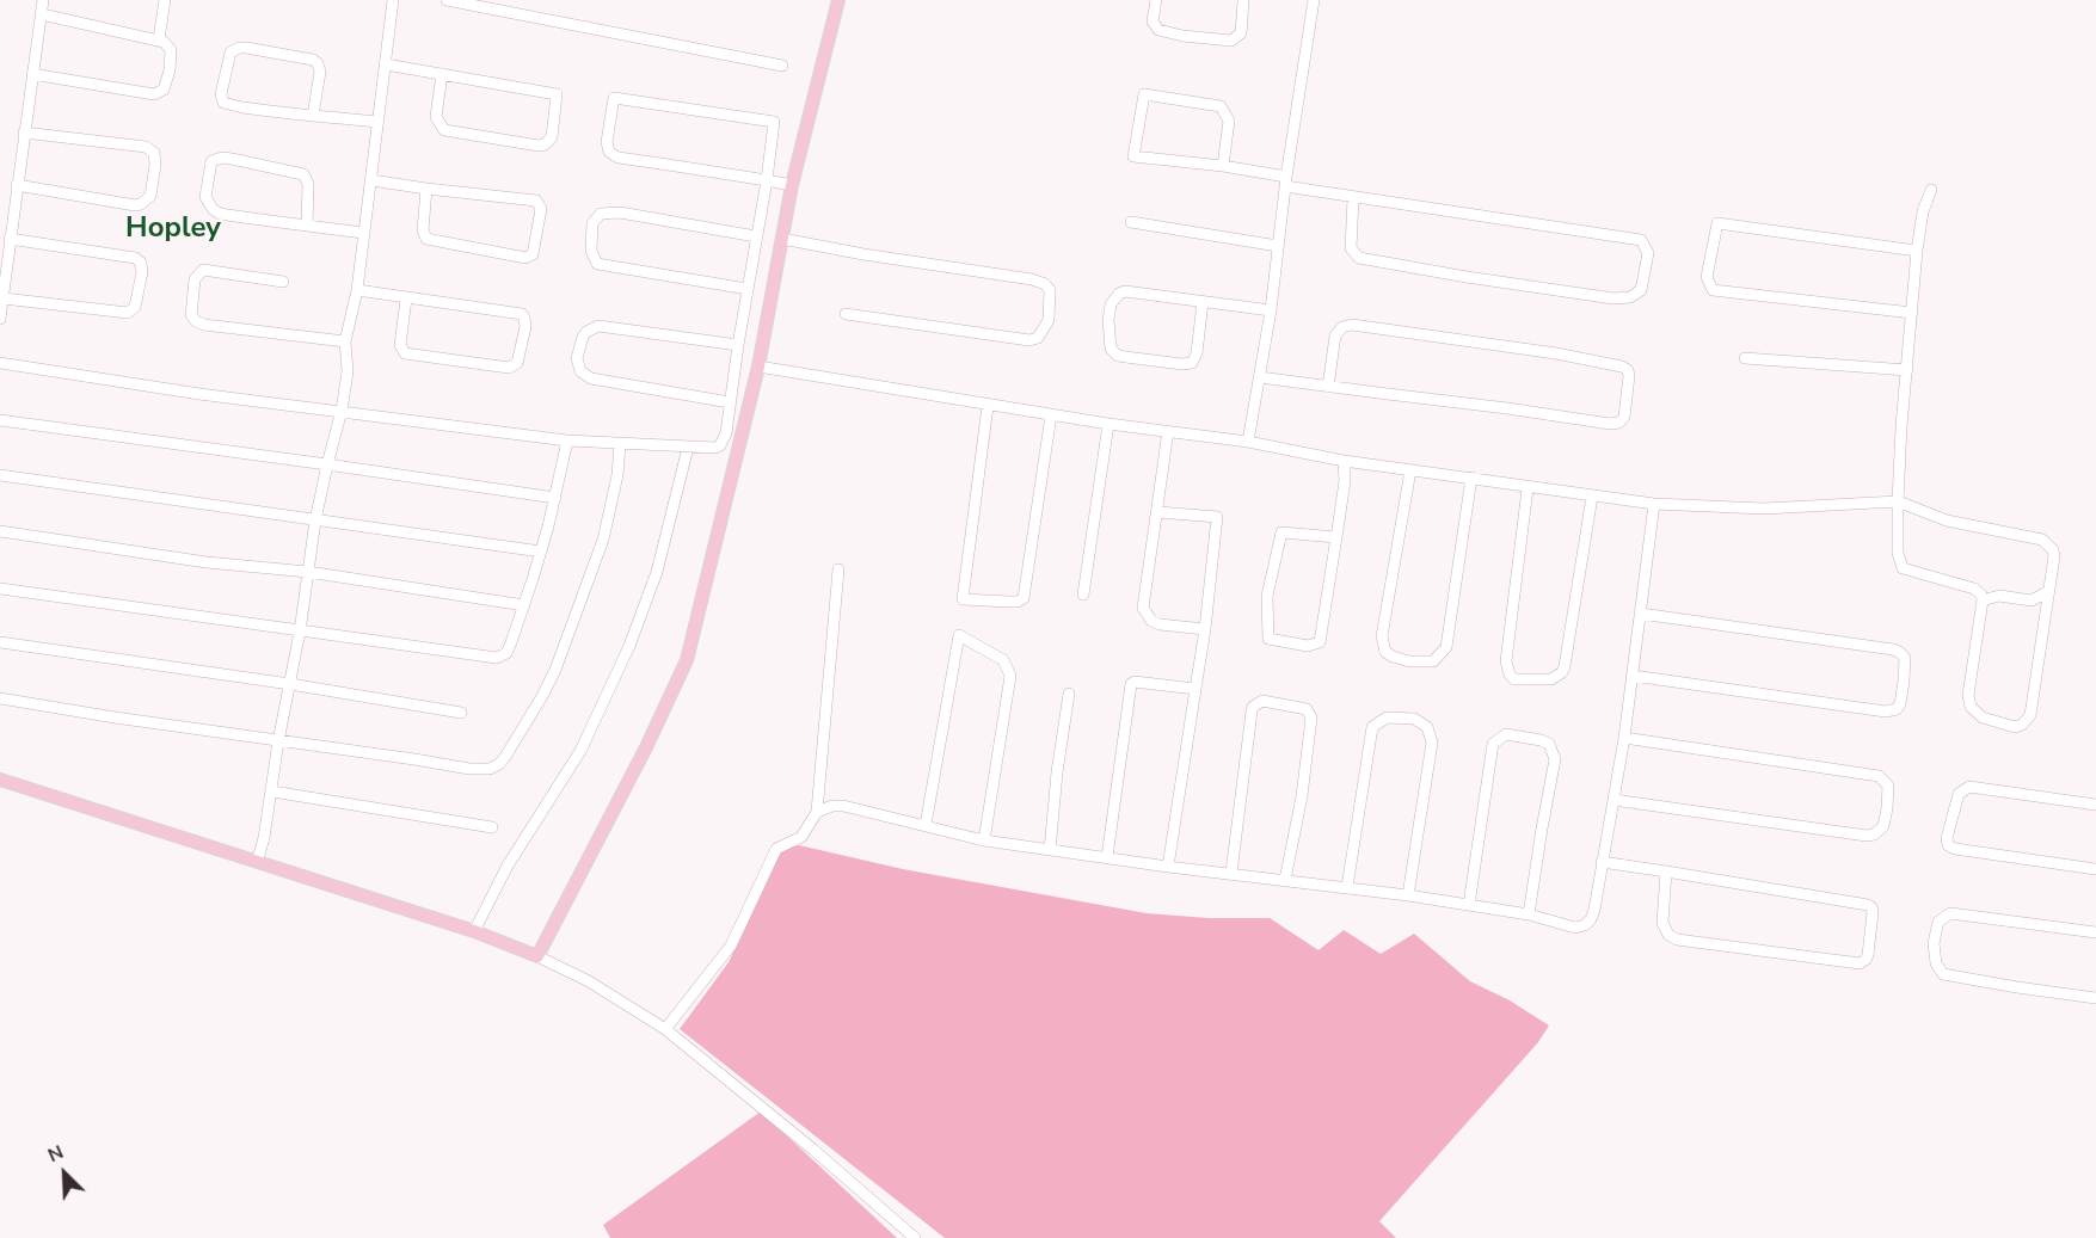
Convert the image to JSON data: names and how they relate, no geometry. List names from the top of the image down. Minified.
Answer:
{"districts":["Hopley"],"north":"top left"}
